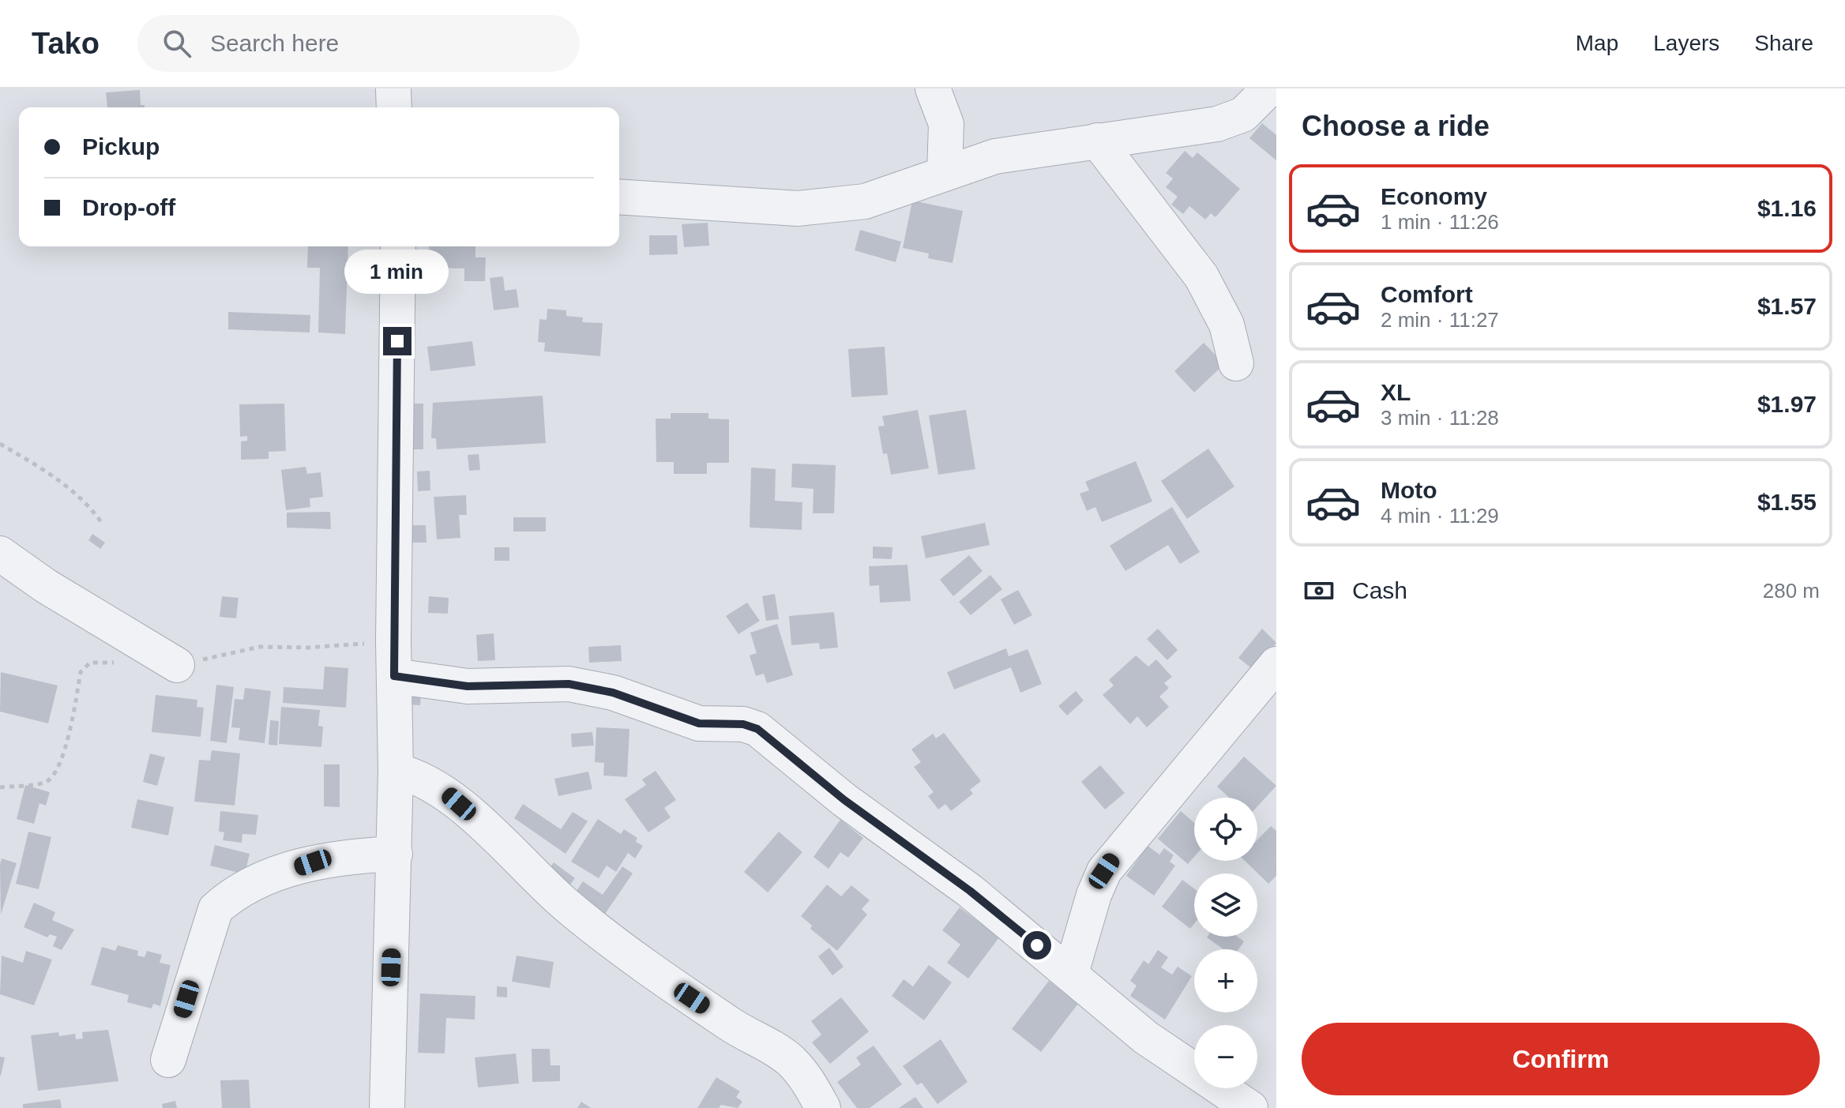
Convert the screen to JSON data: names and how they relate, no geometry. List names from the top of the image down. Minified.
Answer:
{"page":{"header":"Tako","search":"Search here","nav":["Map","Layers","Share"],"heading":"Choose a ride","banner":["Pickup","Drop-off"],"list":[{"name":"Economy","note":"1 min · 11:26","value":"$1.16"},{"name":"Comfort","note":"2 min · 11:27","value":"$1.57"},{"name":"XL","note":"3 min · 11:28","value":"$1.97"},{"name":"Moto","note":"4 min · 11:29","value":"$1.55"}],"bubble":"1 min","pay":["Cash","280 m"],"map_buttons":["+","−"],"buttons":"Confirm"}}
